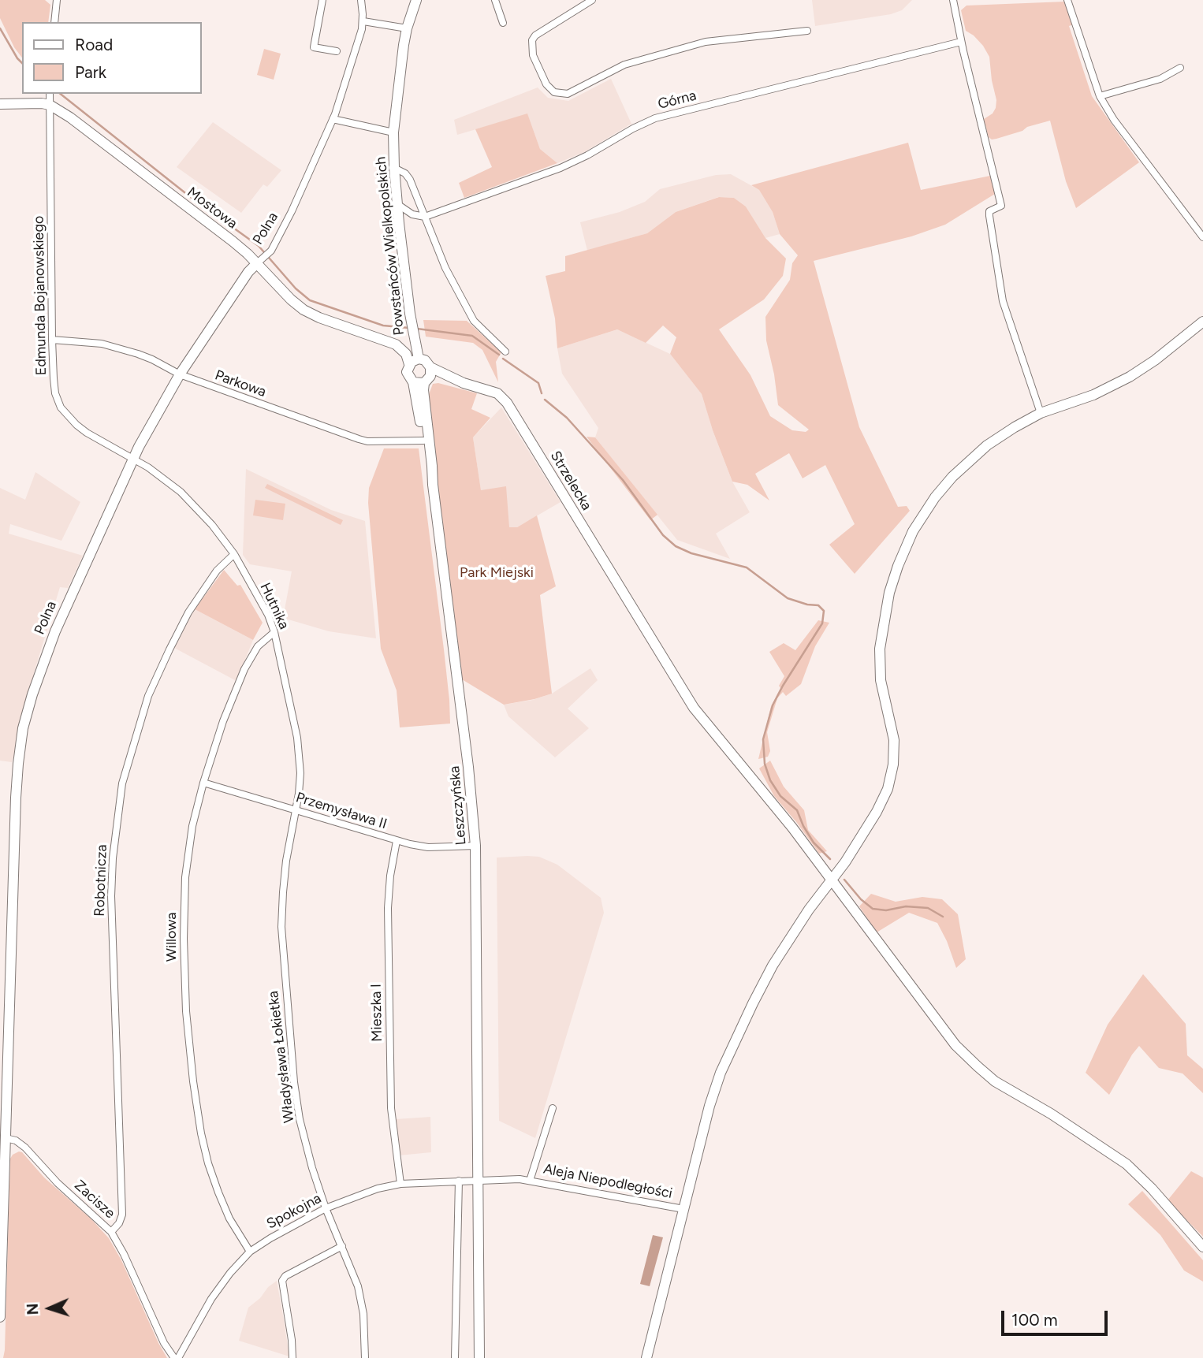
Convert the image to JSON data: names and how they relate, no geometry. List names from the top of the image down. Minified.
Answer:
{"streets":{"street":["Górna","Mostowa","Polna","Powstańców Wielkopolskich","Edmunda Bojanowskiego","Parkowa","Strzelecka","Hutnika","Leszczyńska","Przemysława II","Robotnicza","Willowa","Mieszka I","Władysława Łokietka","Aleja Niepodległości","Zacisze","Spokojna"]},"crossings":[["Mostowa","Polna"],["Mostowa","Edmunda Bojanowskiego"],["Polna","Edmunda Bojanowskiego"],["Polna","Parkowa"],["Polna","Hutnika"],["Polna","Zacisze"],["Powstańców Wielkopolskich","Strzelecka"],["Powstańców Wielkopolskich","Leszczyńska"],["Edmunda Bojanowskiego","Parkowa"],["Edmunda Bojanowskiego","Hutnika"],["Parkowa","Leszczyńska"],["Strzelecka","Leszczyńska"],["Strzelecka","Aleja Niepodległości"],["Hutnika","Przemysława II"],["Hutnika","Robotnicza"],["Hutnika","Willowa"],["Hutnika","Władysława Łokietka"],["Leszczyńska","Przemysława II"],["Leszczyńska","Aleja Niepodległości"],["Leszczyńska","Spokojna"],["Przemysława II","Willowa"],["Przemysława II","Mieszka I"],["Przemysława II","Władysława Łokietka"],["Robotnicza","Zacisze"],["Willowa","Spokojna"],["Mieszka I","Spokojna"],["Władysława Łokietka","Spokojna"],["Aleja Niepodległości","Spokojna"]],"parks":["Park Miejski"],"legend":["Road","Park"],"scale_bar":"100 m","north":"left"}
